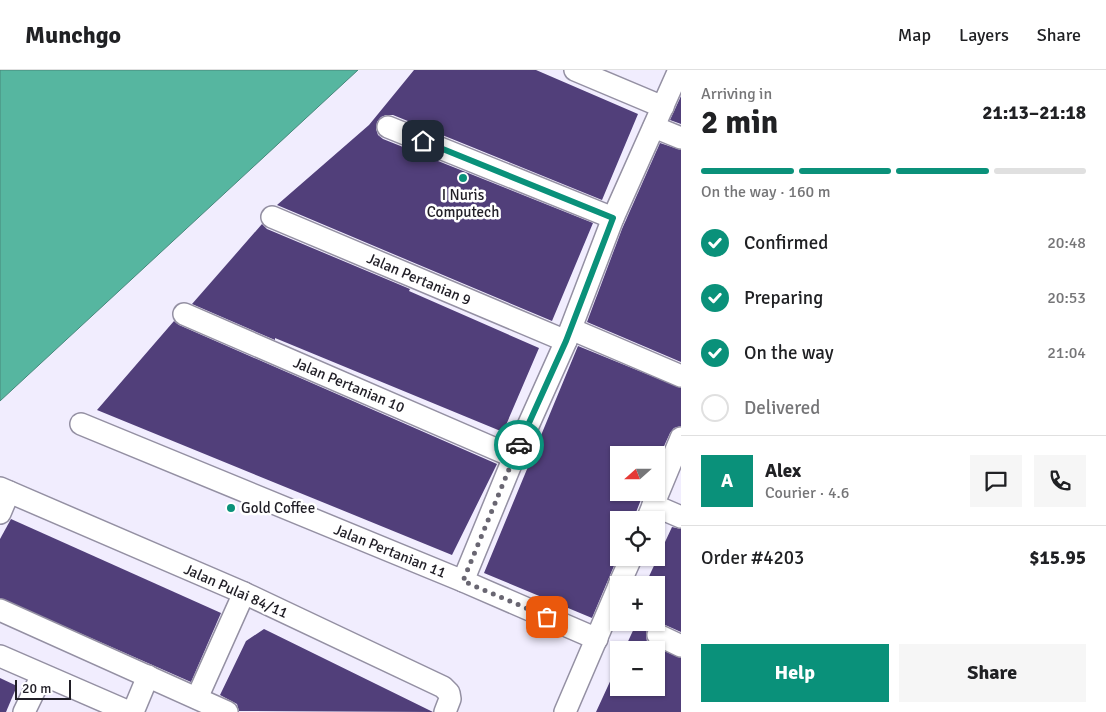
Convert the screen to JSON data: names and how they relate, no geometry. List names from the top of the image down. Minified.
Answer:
{"streets":{"street":["Jalan Pertanian 9","Jalan Pertanian 10","Jalan Pertanian 11","Jalan Pulai 84/11"]},"places":["I Nuris Computech","Gold Coffee"],"scale_bar":"20 m","north":"left","page":{"header":"Munchgo","nav":["Map","Layers","Share"],"heading":["2 min","Arriving in","21:13–21:18"],"panel":["Alex","Courier · 4.6","Order #4203","$15.95"],"bar":"On the way · 160 m","list":[["Confirmed","20:48"],["Preparing","20:53"],["On the way","21:04"],"Delivered"],"map_buttons":["+","−"],"round":"A","buttons":["Help","Share"],"scale":"20 m"}}
